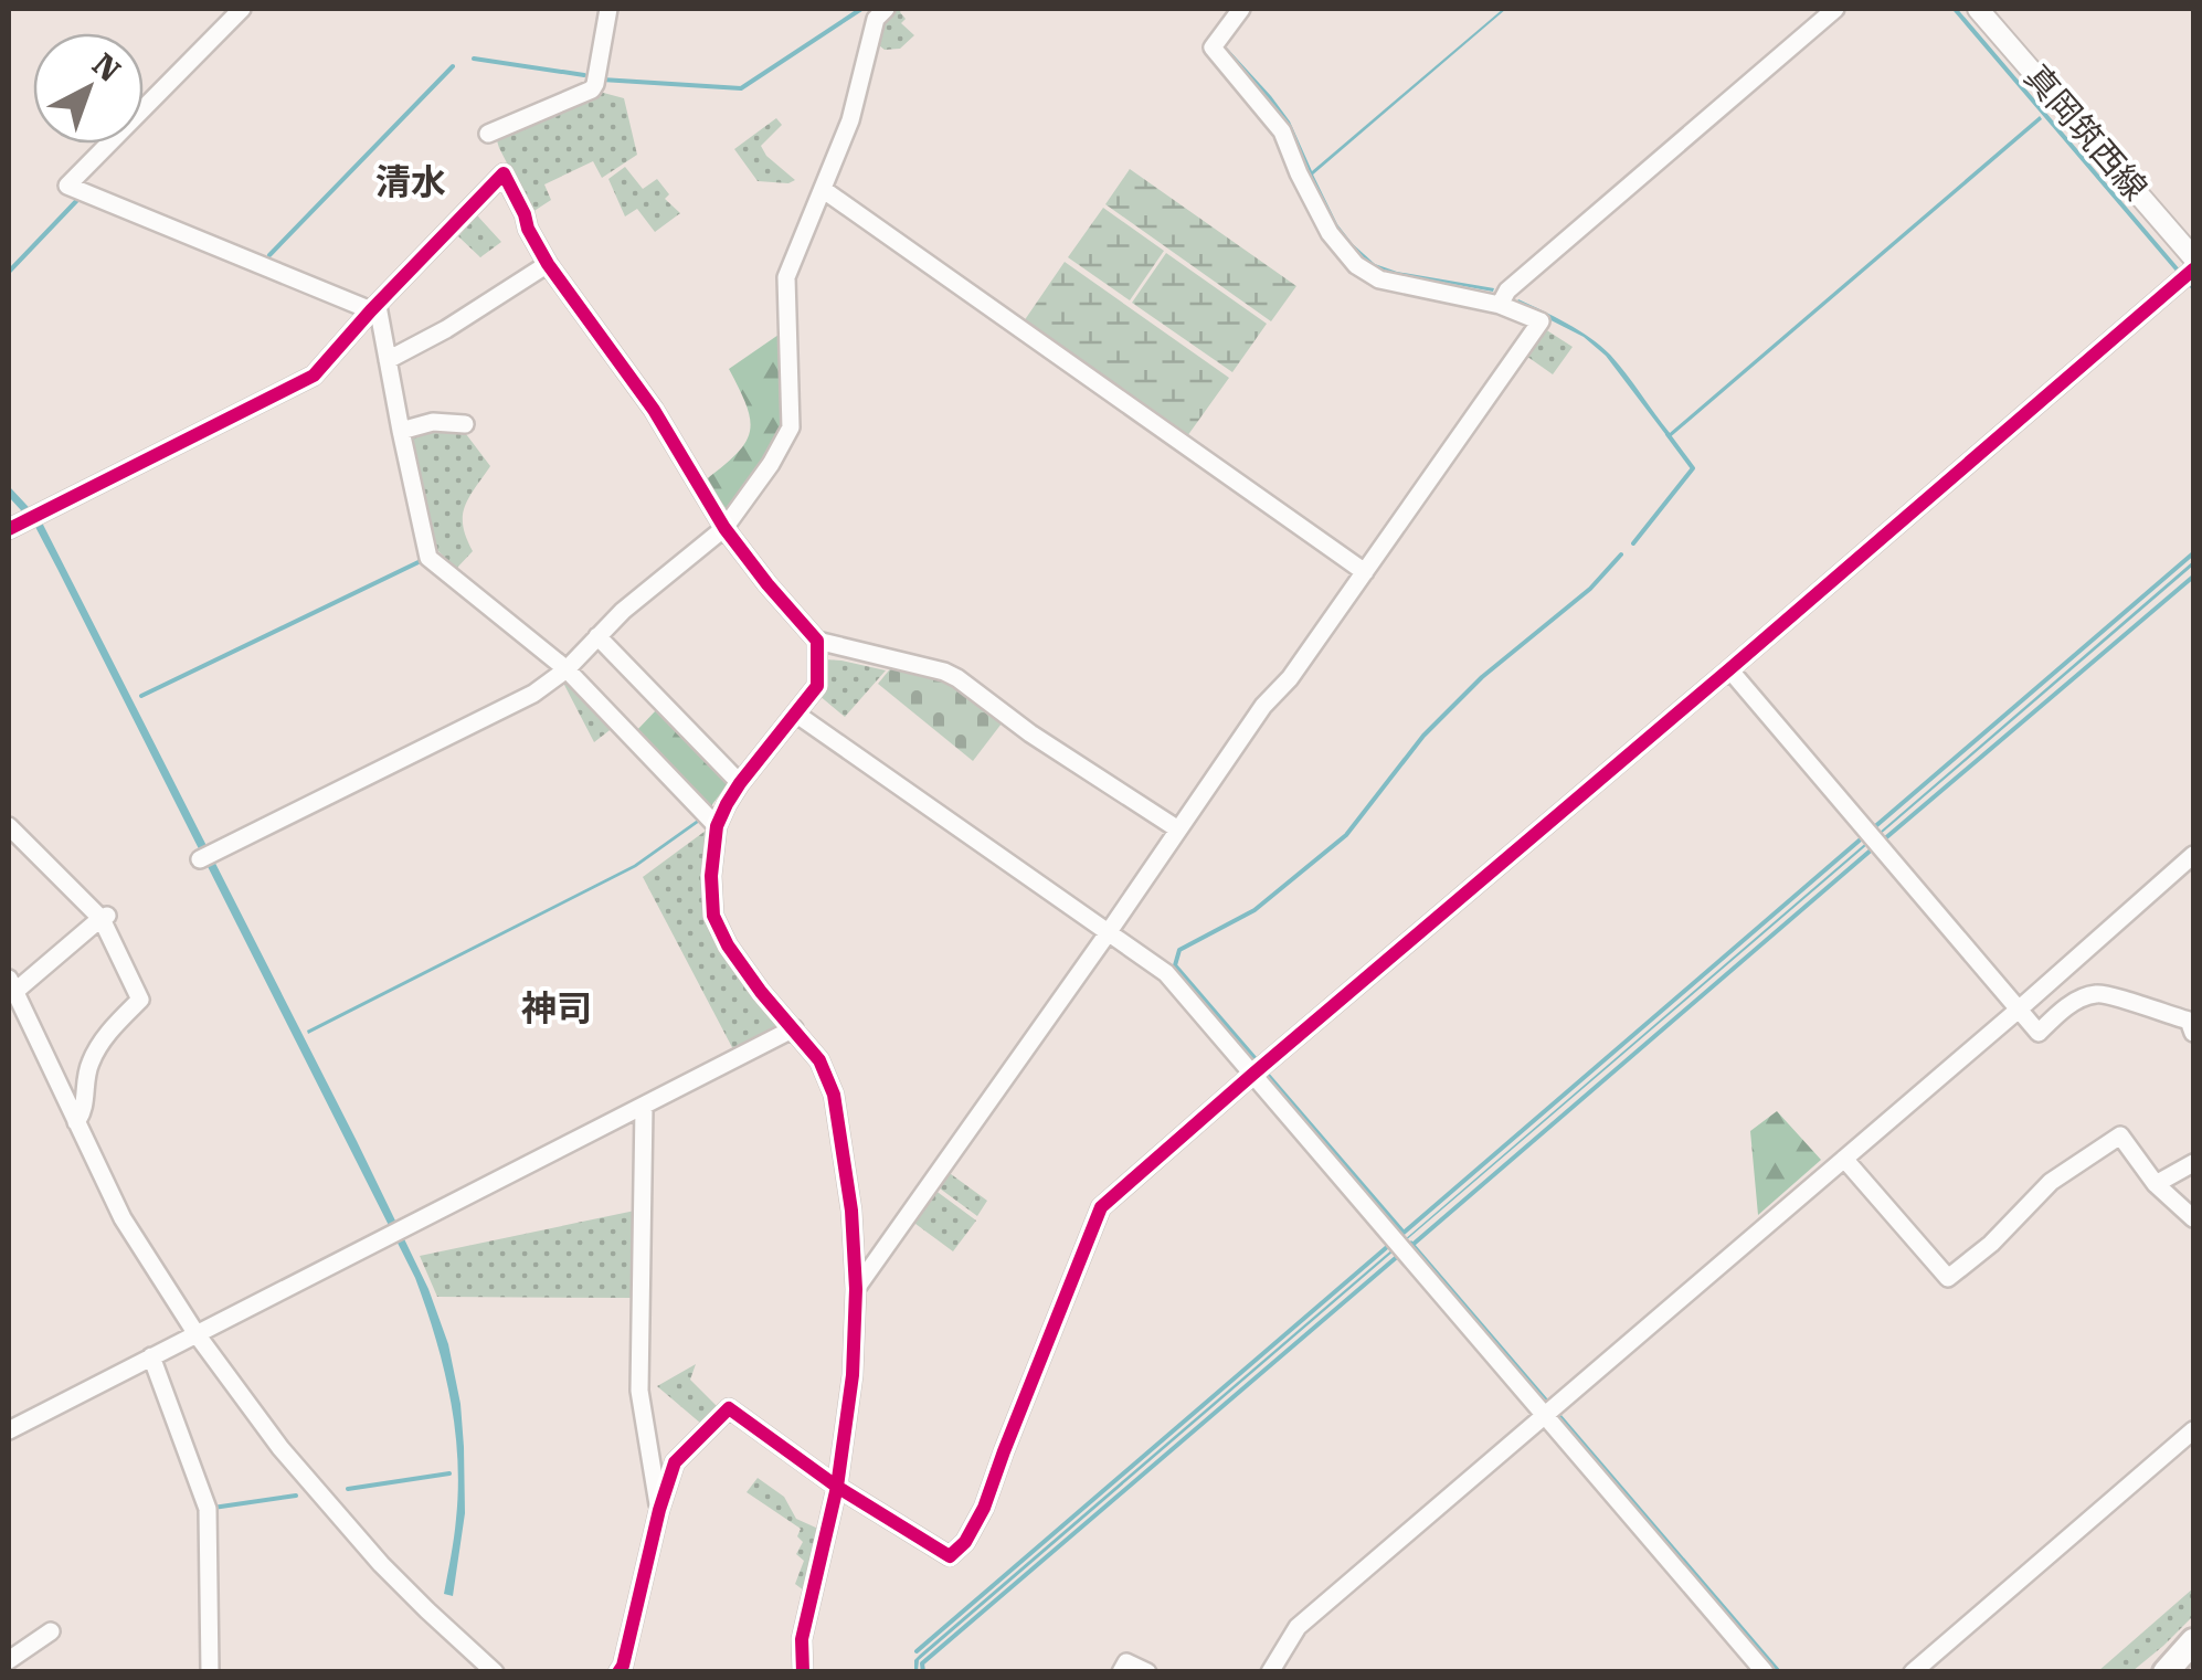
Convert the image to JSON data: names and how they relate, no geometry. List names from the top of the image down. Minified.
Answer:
{"streets":{"main road":["真岡筑西線"]},"districts":["清水","神司"],"north":"top right"}
